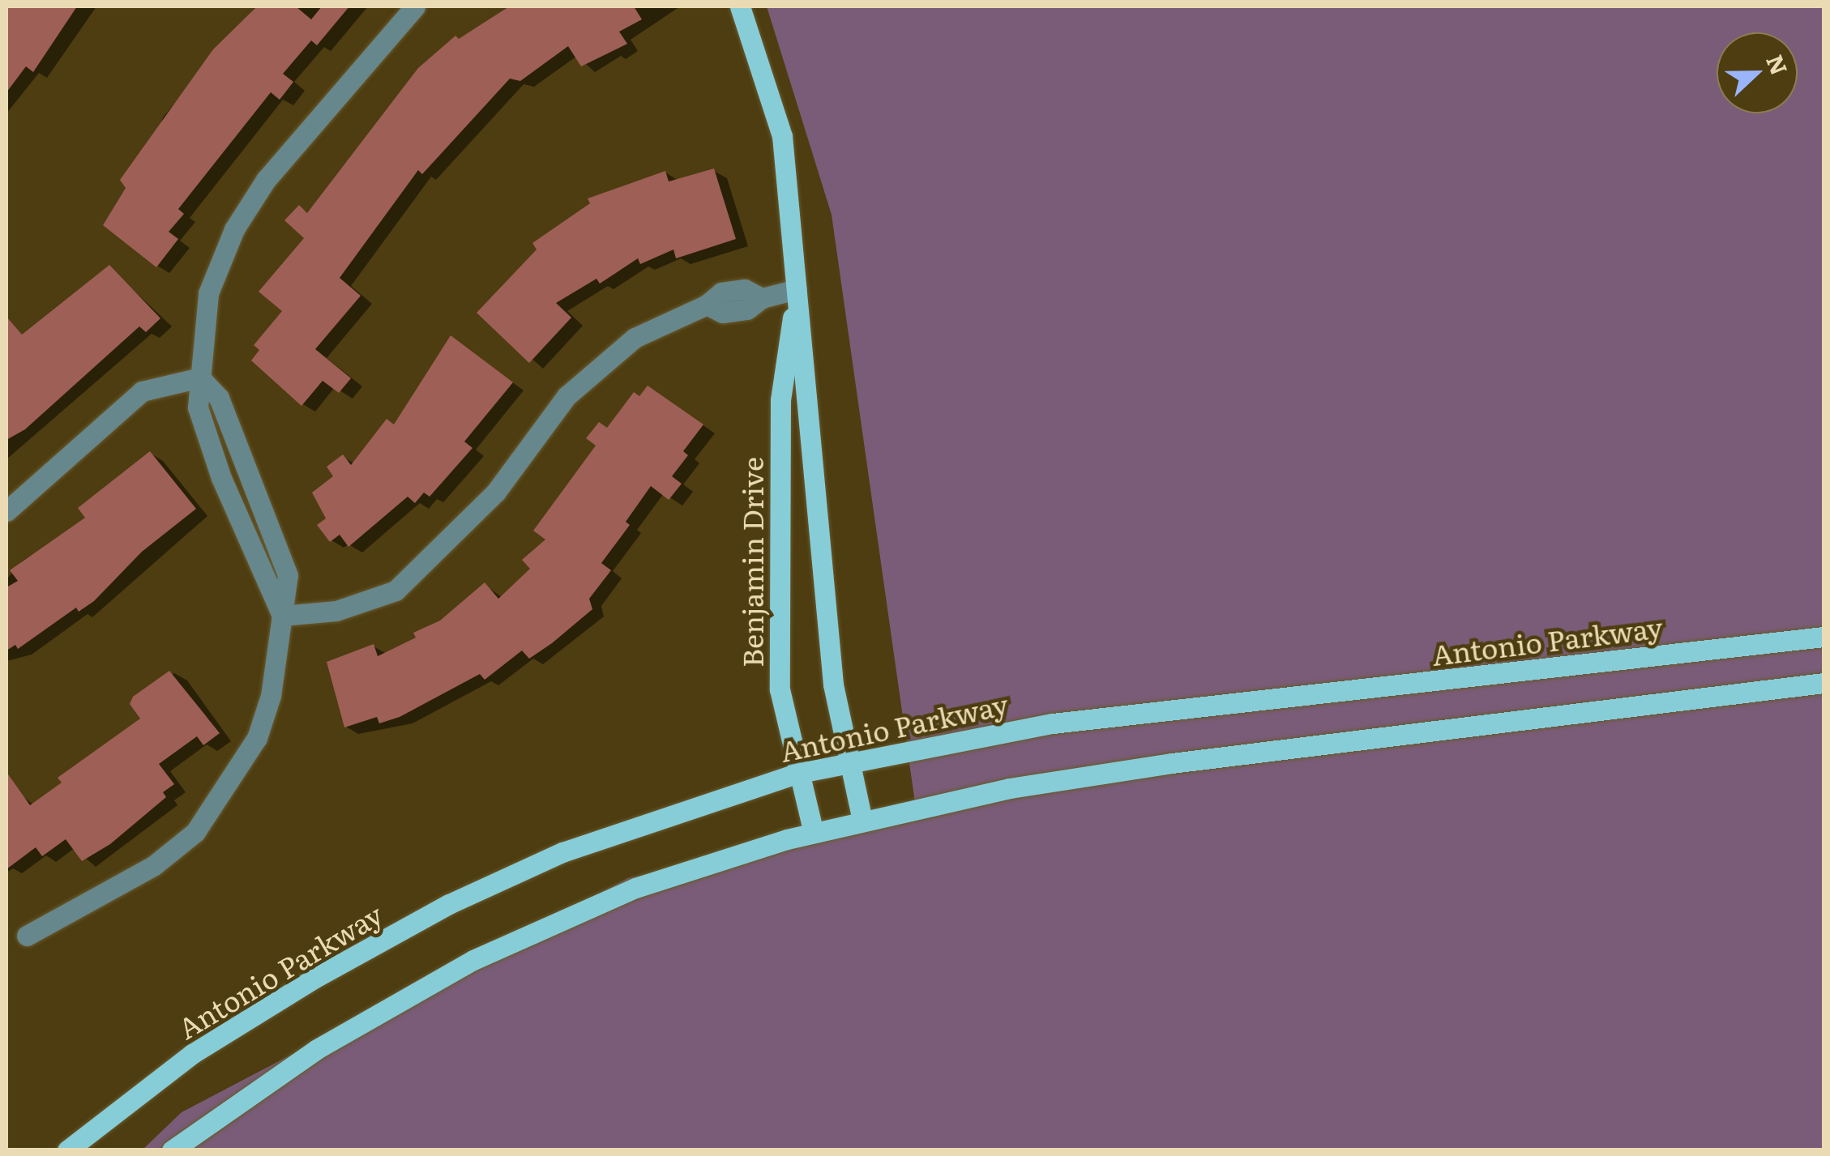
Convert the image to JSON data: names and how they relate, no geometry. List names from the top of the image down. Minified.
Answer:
{"streets":{"main road":["Benjamin Drive","Antonio Parkway"]},"crossings":[["Benjamin Drive","Antonio Parkway"]],"north":"right"}
